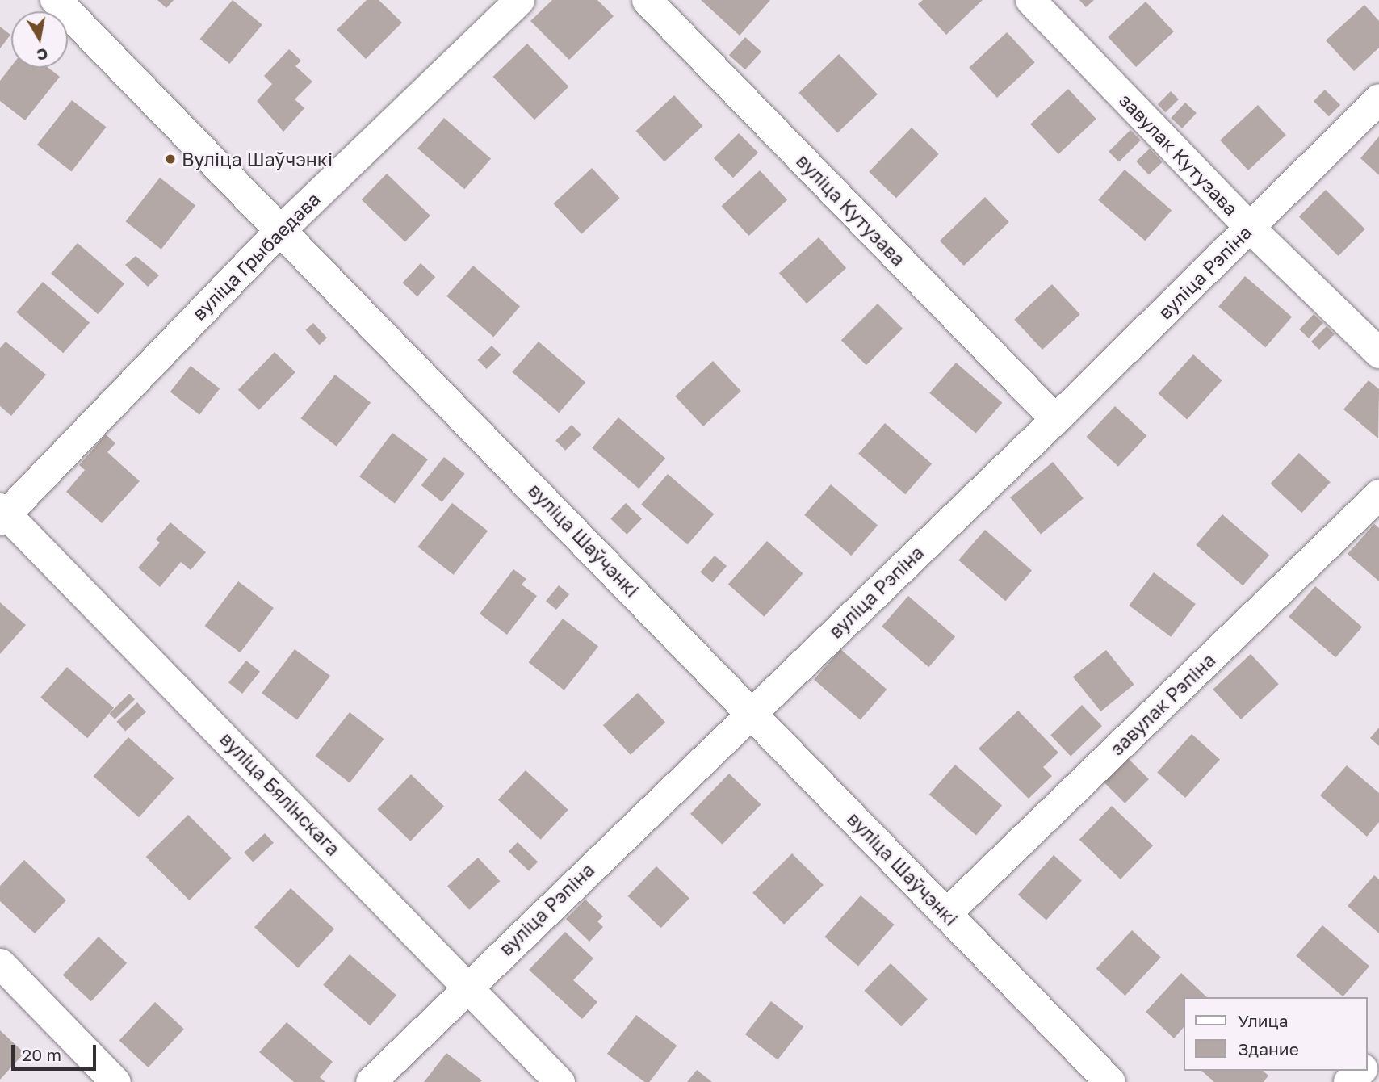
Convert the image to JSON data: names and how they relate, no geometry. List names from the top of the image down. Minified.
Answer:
{"streets":{"street":["завулак Кутузава","вуліца Кутузава","вуліца Грыбаедава","вуліца Рэпіна","вуліца Шаўчэнкі","завулак Рэпіна","вуліца Бялінскага"]},"crossings":[["завулак Кутузава","вуліца Рэпіна"],["вуліца Кутузава","вуліца Рэпіна"],["вуліца Грыбаедава","вуліца Шаўчэнкі"],["вуліца Грыбаедава","вуліца Бялінскага"],["вуліца Рэпіна","вуліца Шаўчэнкі"],["вуліца Рэпіна","вуліца Бялінскага"],["вуліца Шаўчэнкі","завулак Рэпіна"]],"places":["Вуліца Шаўчэнкі"],"legend":["Улица","Здание"],"scale_bar":"20 m","north":"bottom"}
